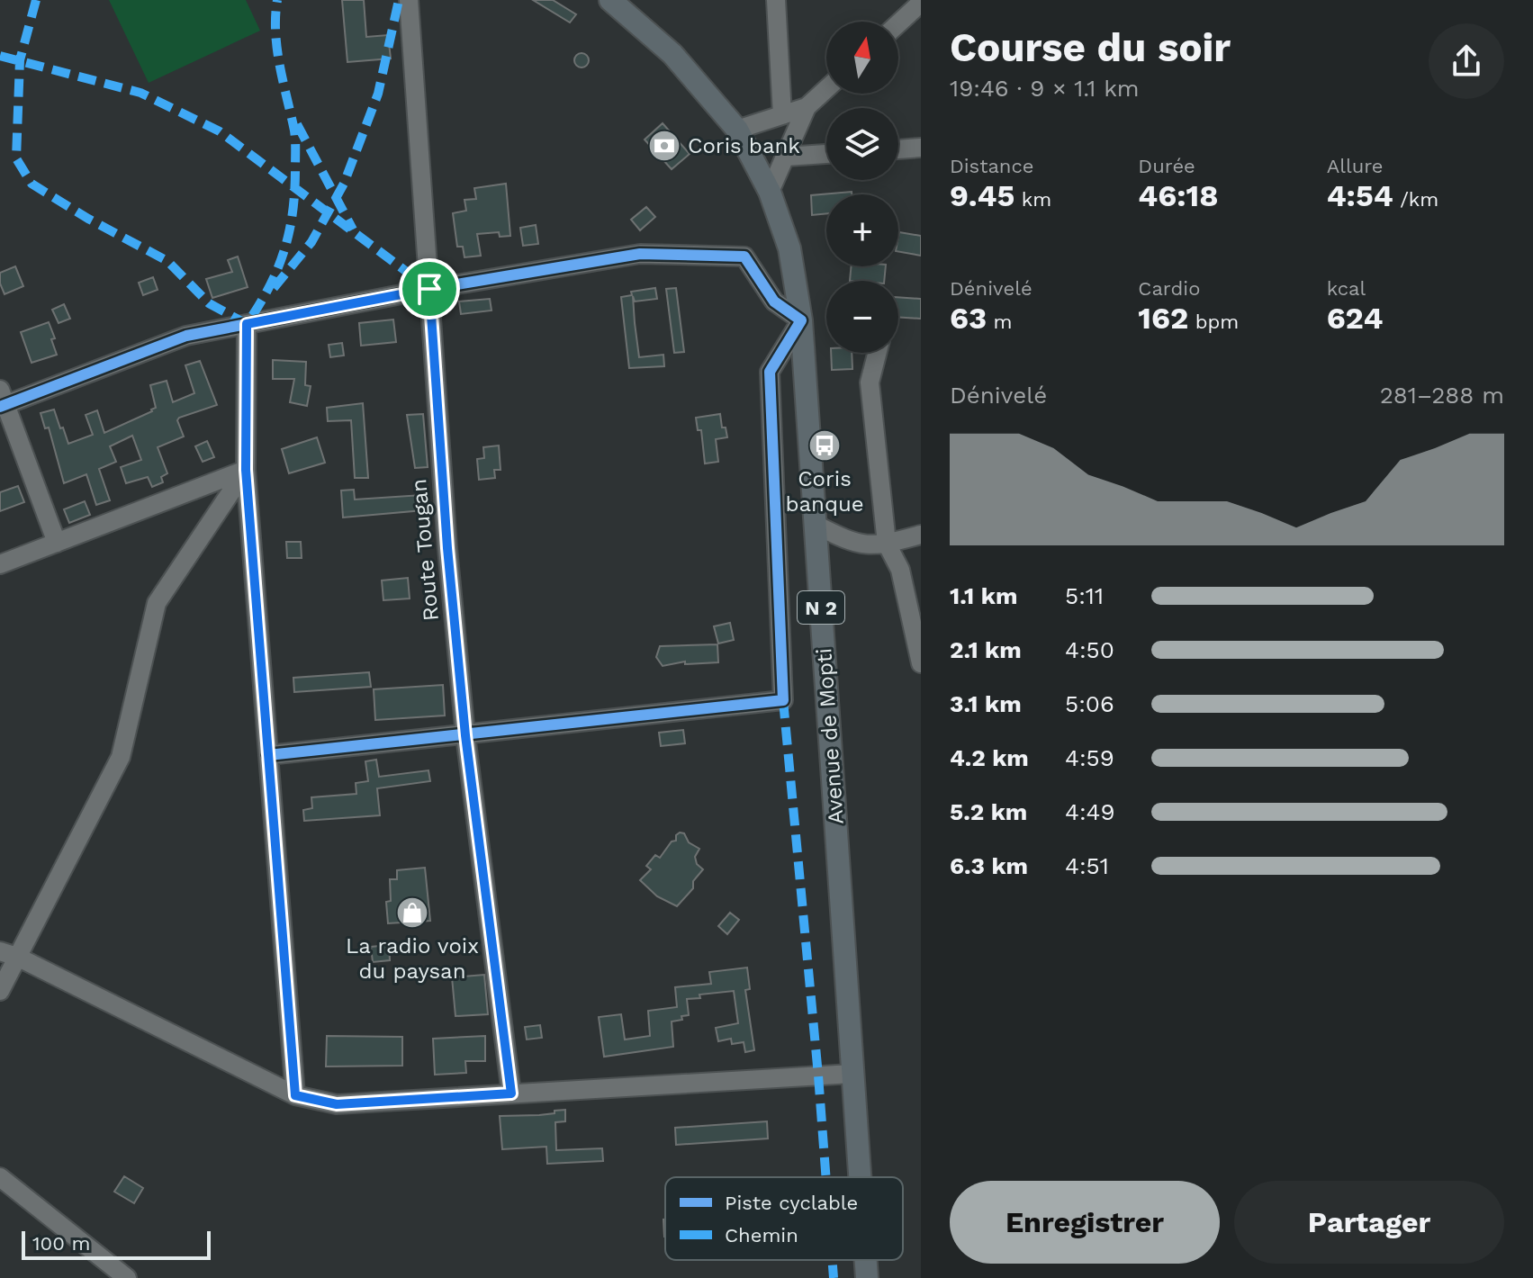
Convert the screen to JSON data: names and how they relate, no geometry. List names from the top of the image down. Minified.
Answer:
{"streets":{"main road":["N 2","Avenue de Mopti"],"street":["Route Tougan"]},"places":{"bank":["Coris bank"],"bus stop":["Coris banque"],"shop":["La radio voix du paysan"]},"legend":["Piste cyclable","Chemin"],"scale_bar":"100 m","north":"top","page":{"heading":["Course du soir","19:46 · 9 × 1.1 km"],"map_buttons":["+","−"],"stats":[["Distance","9.45 km"],["Durée","46:18"],["Allure","4:54 /km"],["Dénivelé","63 m"],["Cardio","162 bpm"],["kcal","624"]],"chart":["Dénivelé","281–288 m"],"list":[{"name":"1.1 km","note":"5:11"},{"name":"2.1 km","note":"4:50"},{"name":"3.1 km","note":"5:06"},{"name":"4.2 km","note":"4:59"},{"name":"5.2 km","note":"4:49"},{"name":"6.3 km","note":"4:51"}],"buttons":["Enregistrer","Partager"],"scale":"100 m"}}
